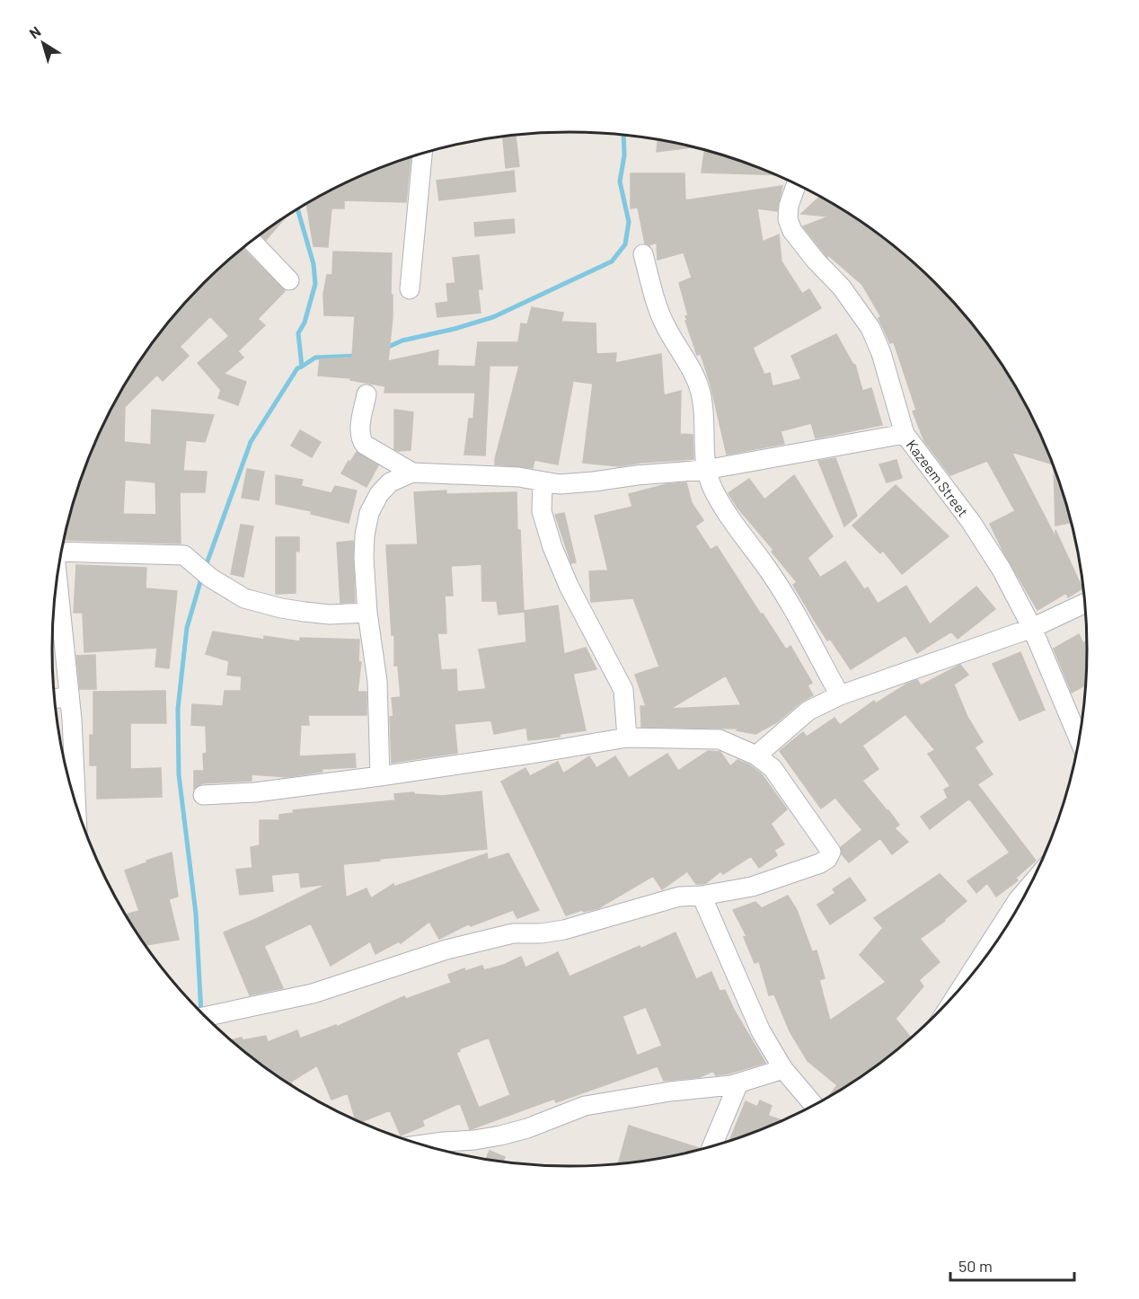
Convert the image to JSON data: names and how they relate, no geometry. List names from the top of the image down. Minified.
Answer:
{"streets":{"street":["Kazeem Street"]},"scale_bar":"50 m","north":"top left"}
